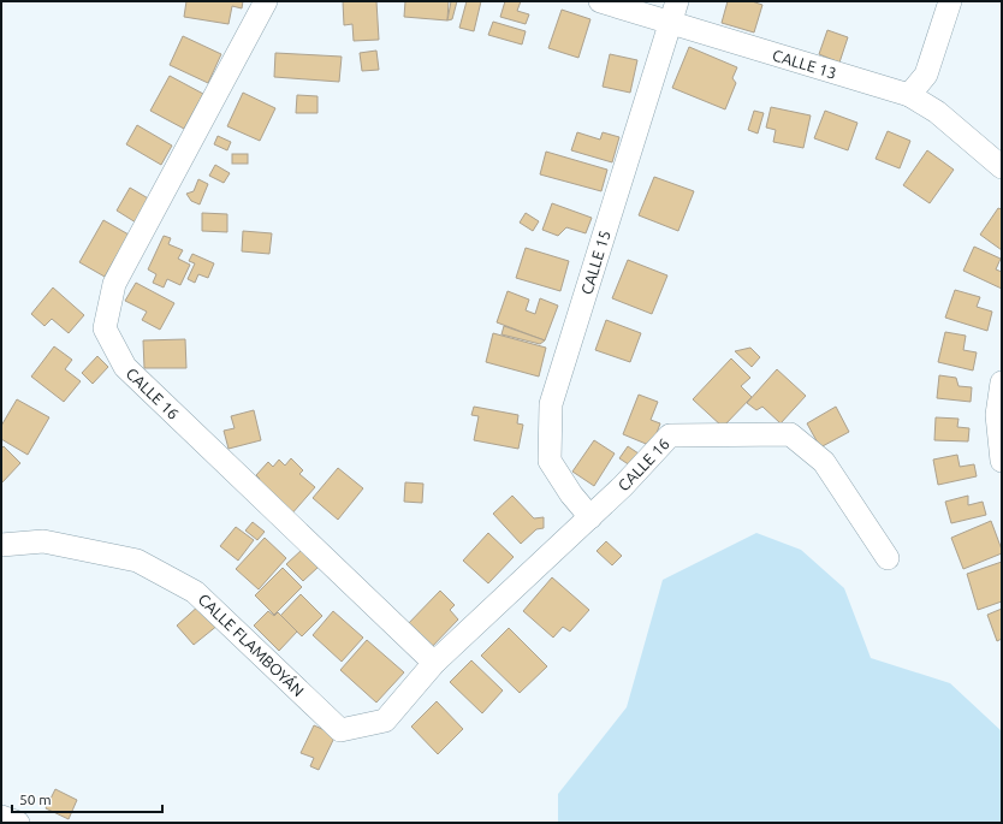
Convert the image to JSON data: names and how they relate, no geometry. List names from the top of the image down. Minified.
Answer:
{"streets":{"street":["CALLE 13","CALLE 15","CALLE 16","CALLE FLAMBOYÁN"]},"crossings":[["CALLE 13","CALLE 15"],["CALLE 15","CALLE 16"],["CALLE 16","CALLE FLAMBOYÁN"]],"scale_bar":"50 m"}
